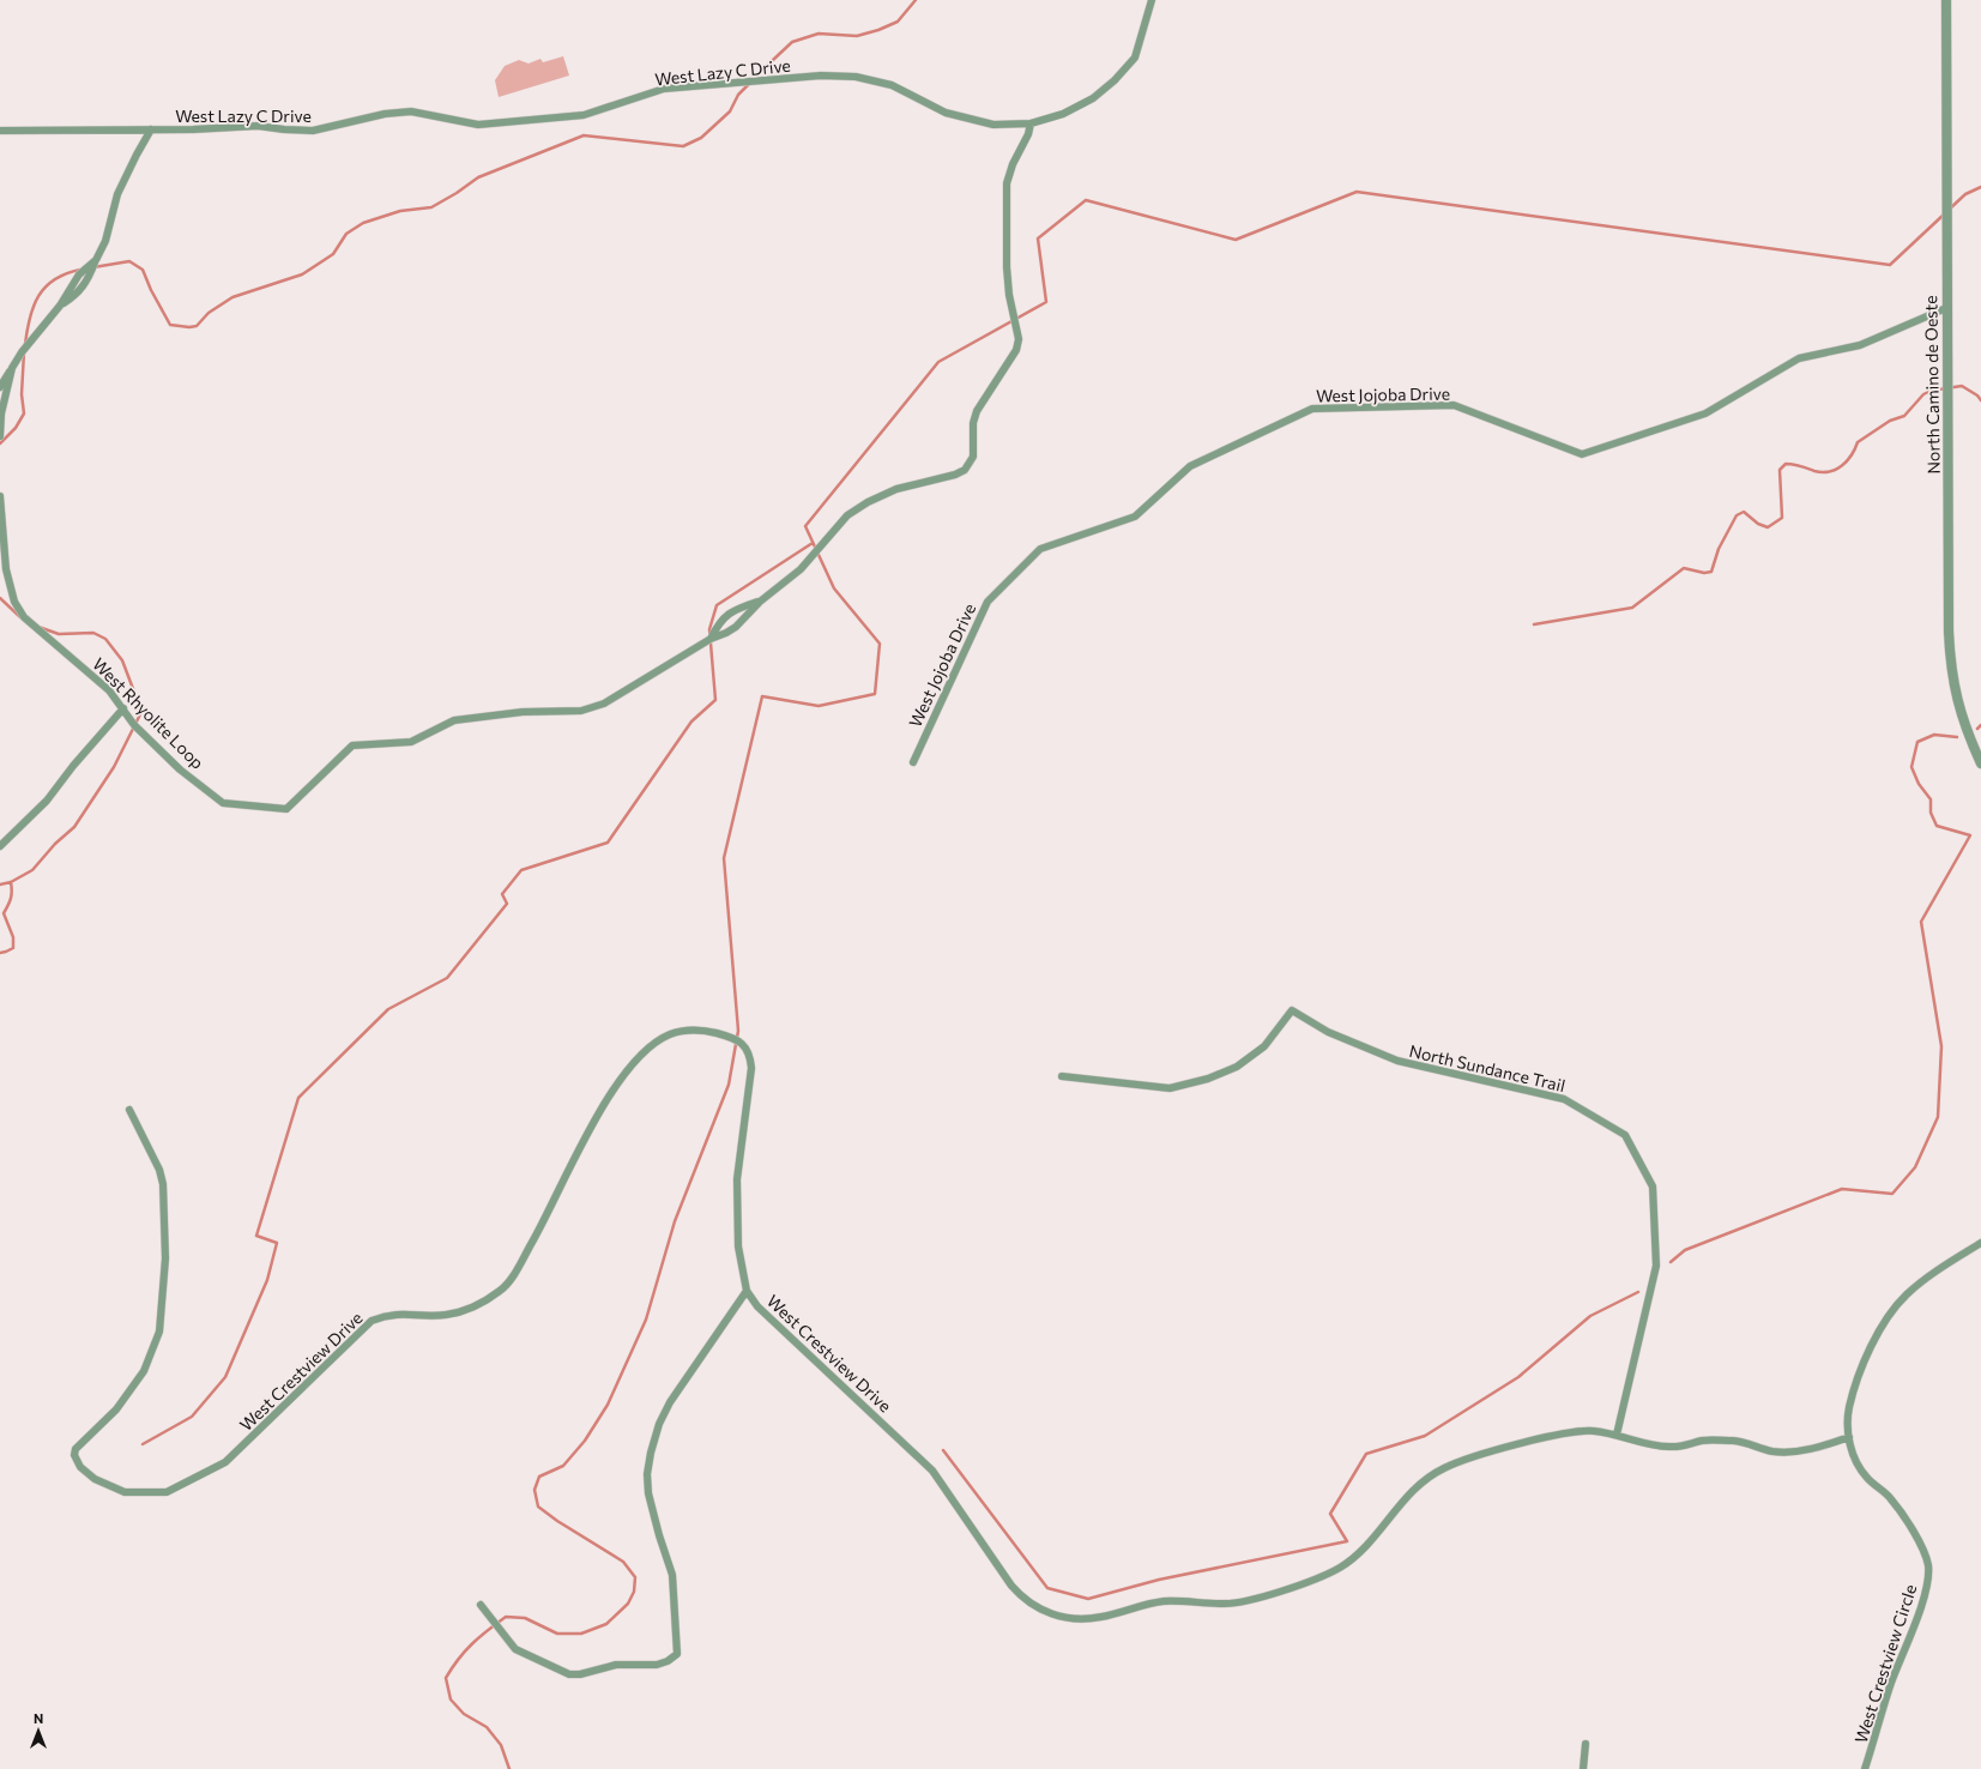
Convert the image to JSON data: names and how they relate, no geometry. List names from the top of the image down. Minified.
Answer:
{"streets":{"street":["West Lazy C Drive","North Camino de Oeste","West Jojoba Drive","West Rhyolite Loop","North Sundance Trail","West Crestview Drive","West Crestview Circle"]},"crossings":[["West Lazy C Drive","West Rhyolite Loop"],["North Camino de Oeste","West Jojoba Drive"],["North Sundance Trail","West Crestview Drive"],["West Crestview Drive","West Crestview Circle"]],"north":"top"}
